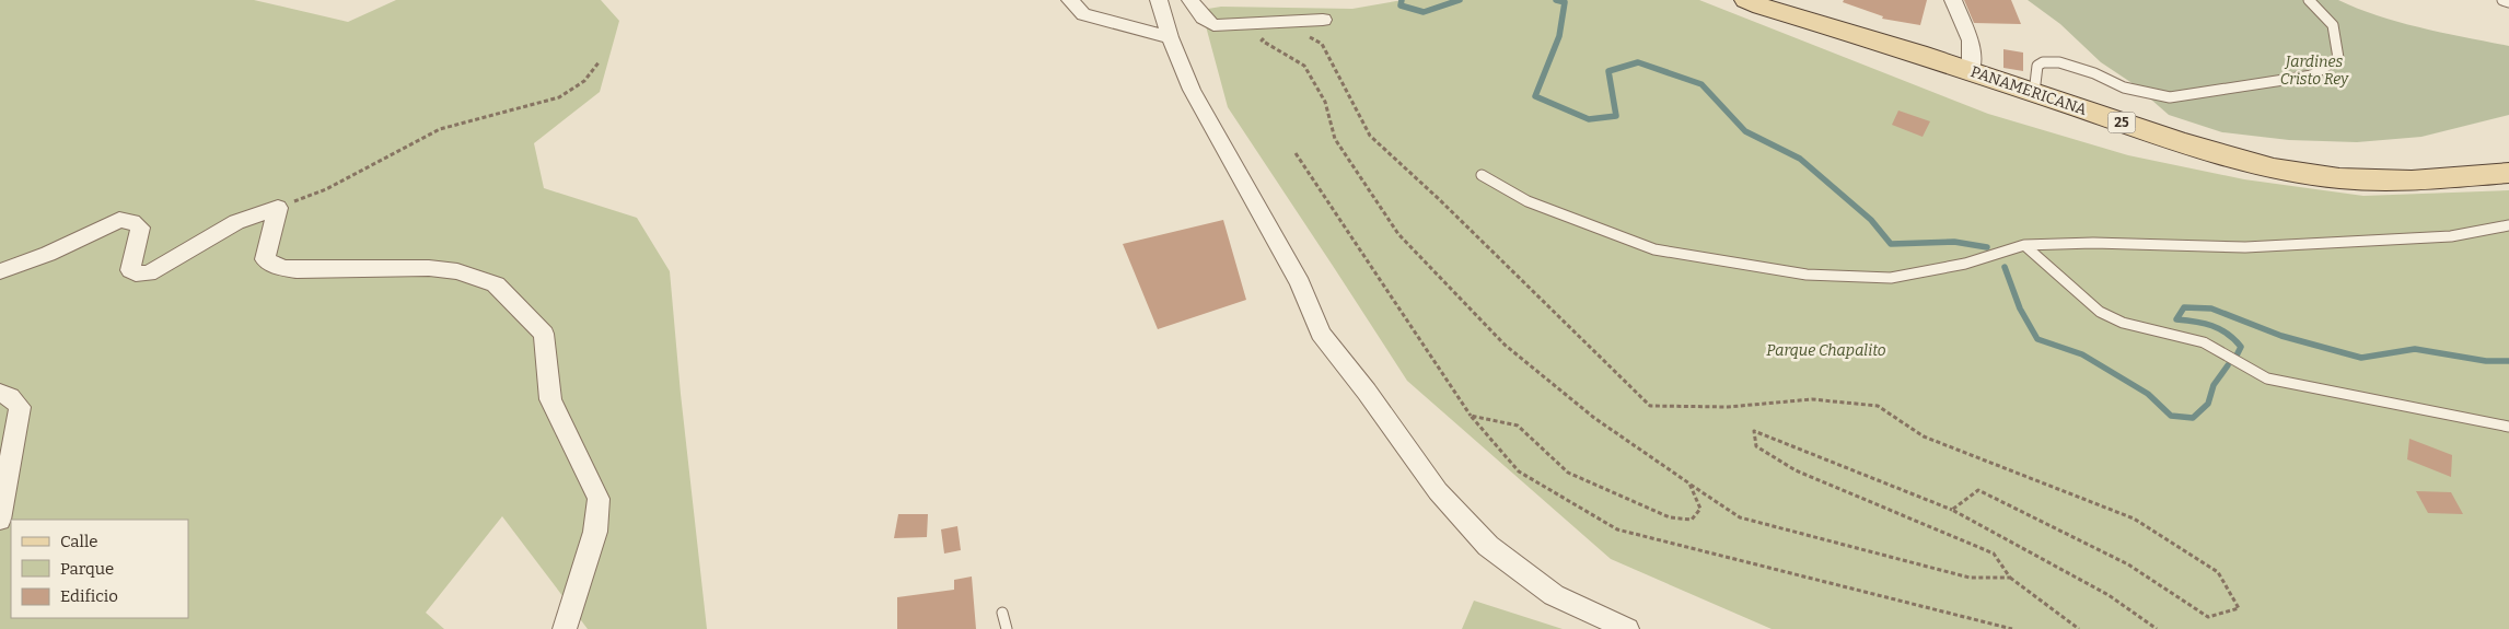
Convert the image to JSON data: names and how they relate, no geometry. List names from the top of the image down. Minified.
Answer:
{"streets":{"main road":["PANAMERICANA","25"]},"parks":["Jardines Cristo Rey","Parque Chapalito"],"legend":["Calle","Parque","Edificio"]}
